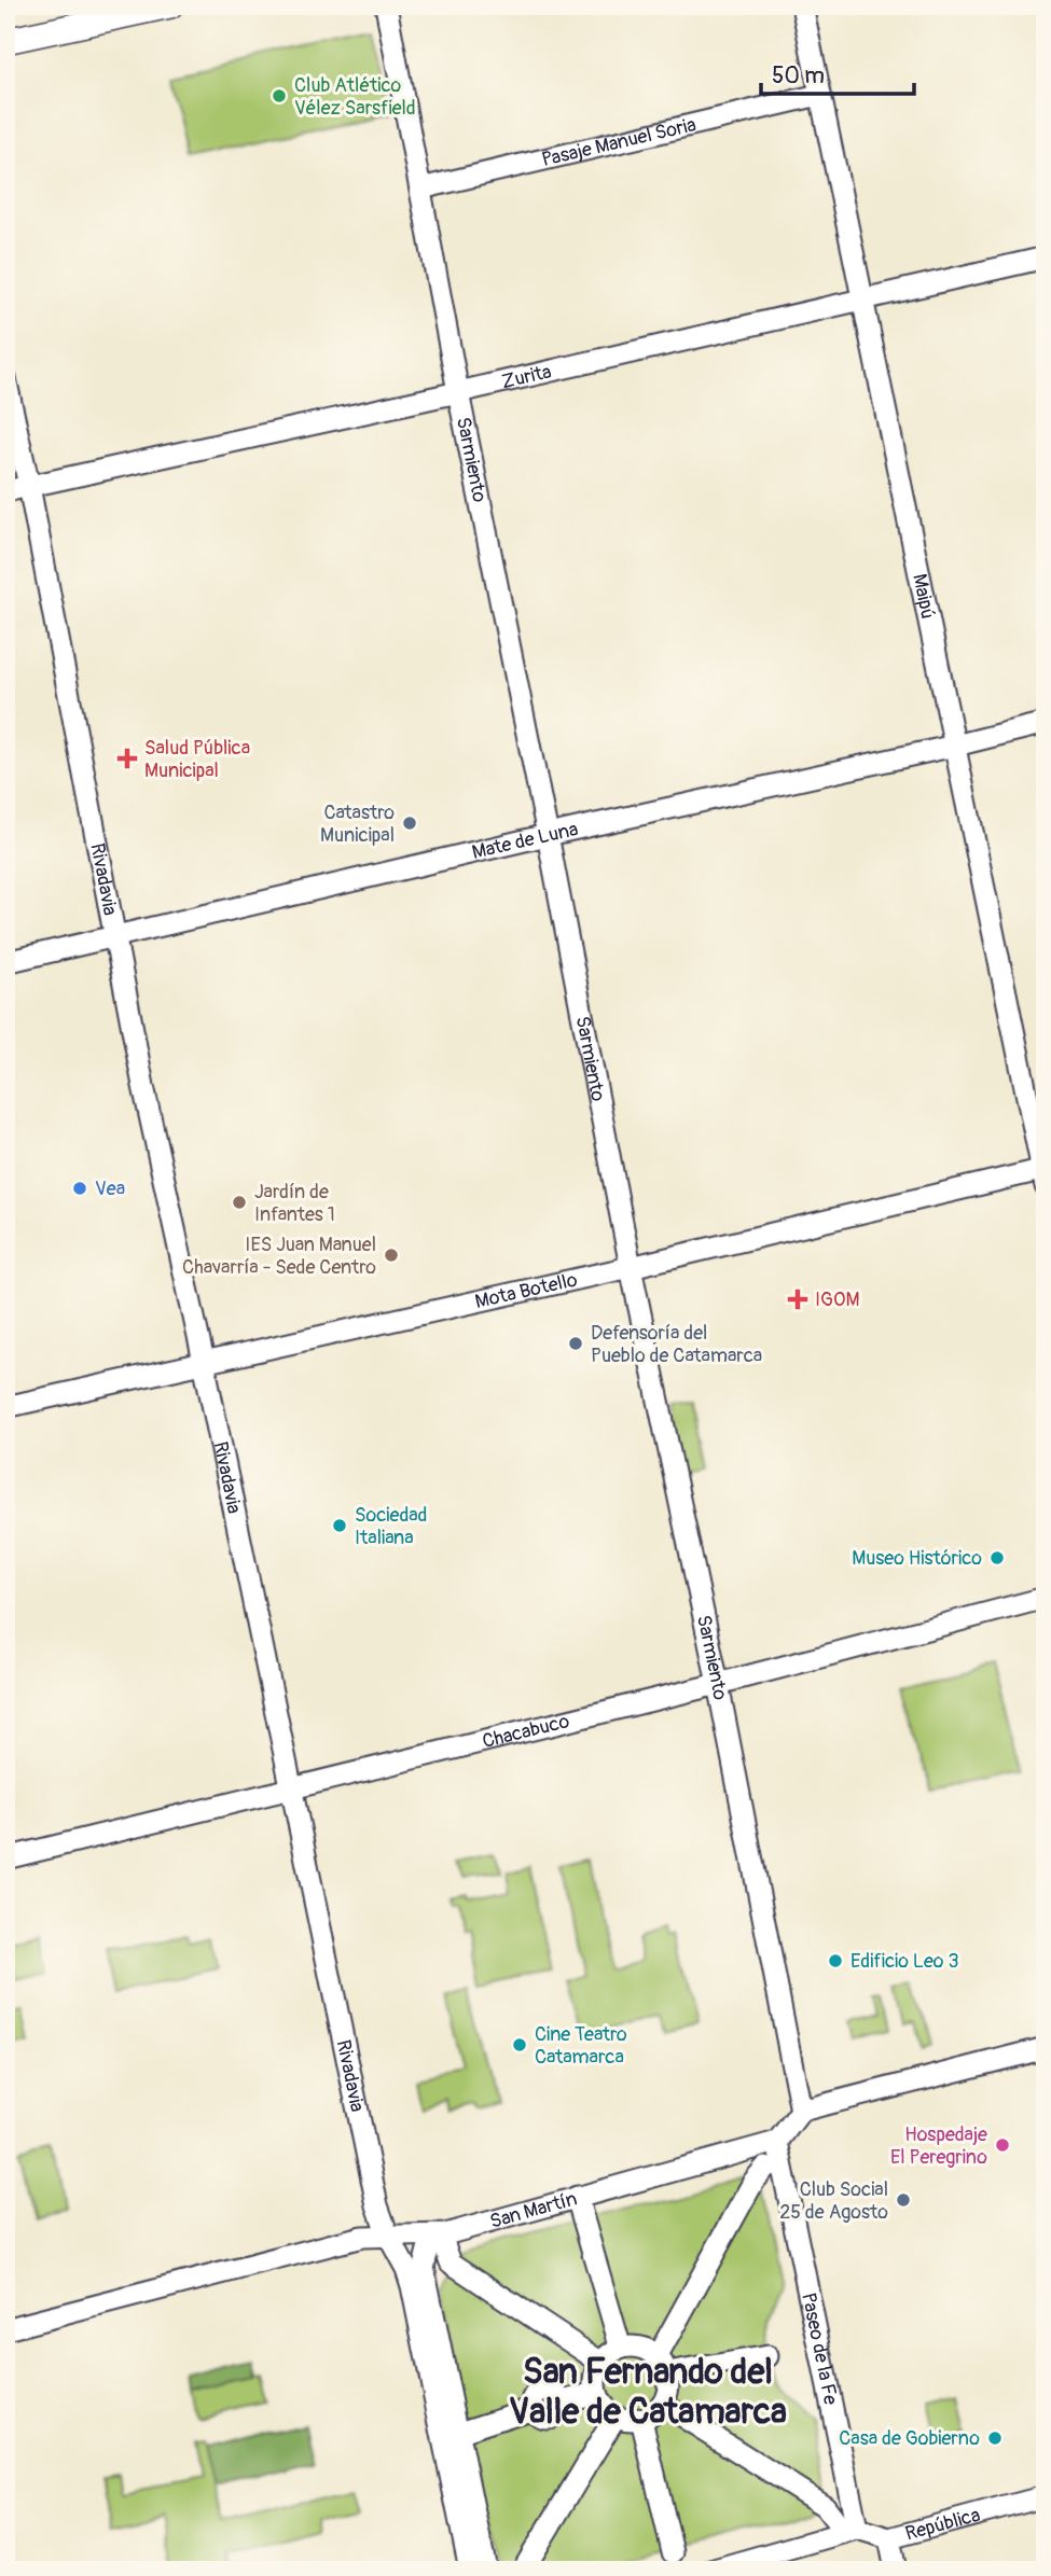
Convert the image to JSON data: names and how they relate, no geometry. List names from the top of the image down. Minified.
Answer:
{"streets":{"street":["Pasaje Manuel Soria","Zurita","Sarmiento","Maipú","Mate de Luna","Rivadavia","Mota Botello","Chacabuco","San Martín","Paseo de la Fe","República"]},"crossings":[["Pasaje Manuel Soria","Sarmiento"],["Pasaje Manuel Soria","Maipú"],["Zurita","Sarmiento"],["Zurita","Maipú"],["Zurita","Rivadavia"],["Sarmiento","Mate de Luna"],["Sarmiento","Mota Botello"],["Sarmiento","Chacabuco"],["Maipú","Mate de Luna"],["Maipú","Mota Botello"],["Mate de Luna","Rivadavia"],["Rivadavia","Mota Botello"],["Rivadavia","Chacabuco"],["Rivadavia","San Martín"],["San Martín","Paseo de la Fe"],["Paseo de la Fe","República"]],"districts":["San Fernando del Valle de Catamarca"],"places":{"other":["Club Atlético Vélez Sarsfield","Catastro Municipal","Vea","Jardín de Infantes 1","IES Juan Manuel Chavarría - Sede Centro","Defensoría del Pueblo de Catamarca","Sociedad Italiana","Museo Histórico","Edificio Leo 3","Cine Teatro Catamarca","Hospedaje El Peregrino","Club Social 25 de Agosto","Casa de Gobierno"],"health":["Salud Pública Municipal","IGOM"]},"scale_bar":"50 m"}
